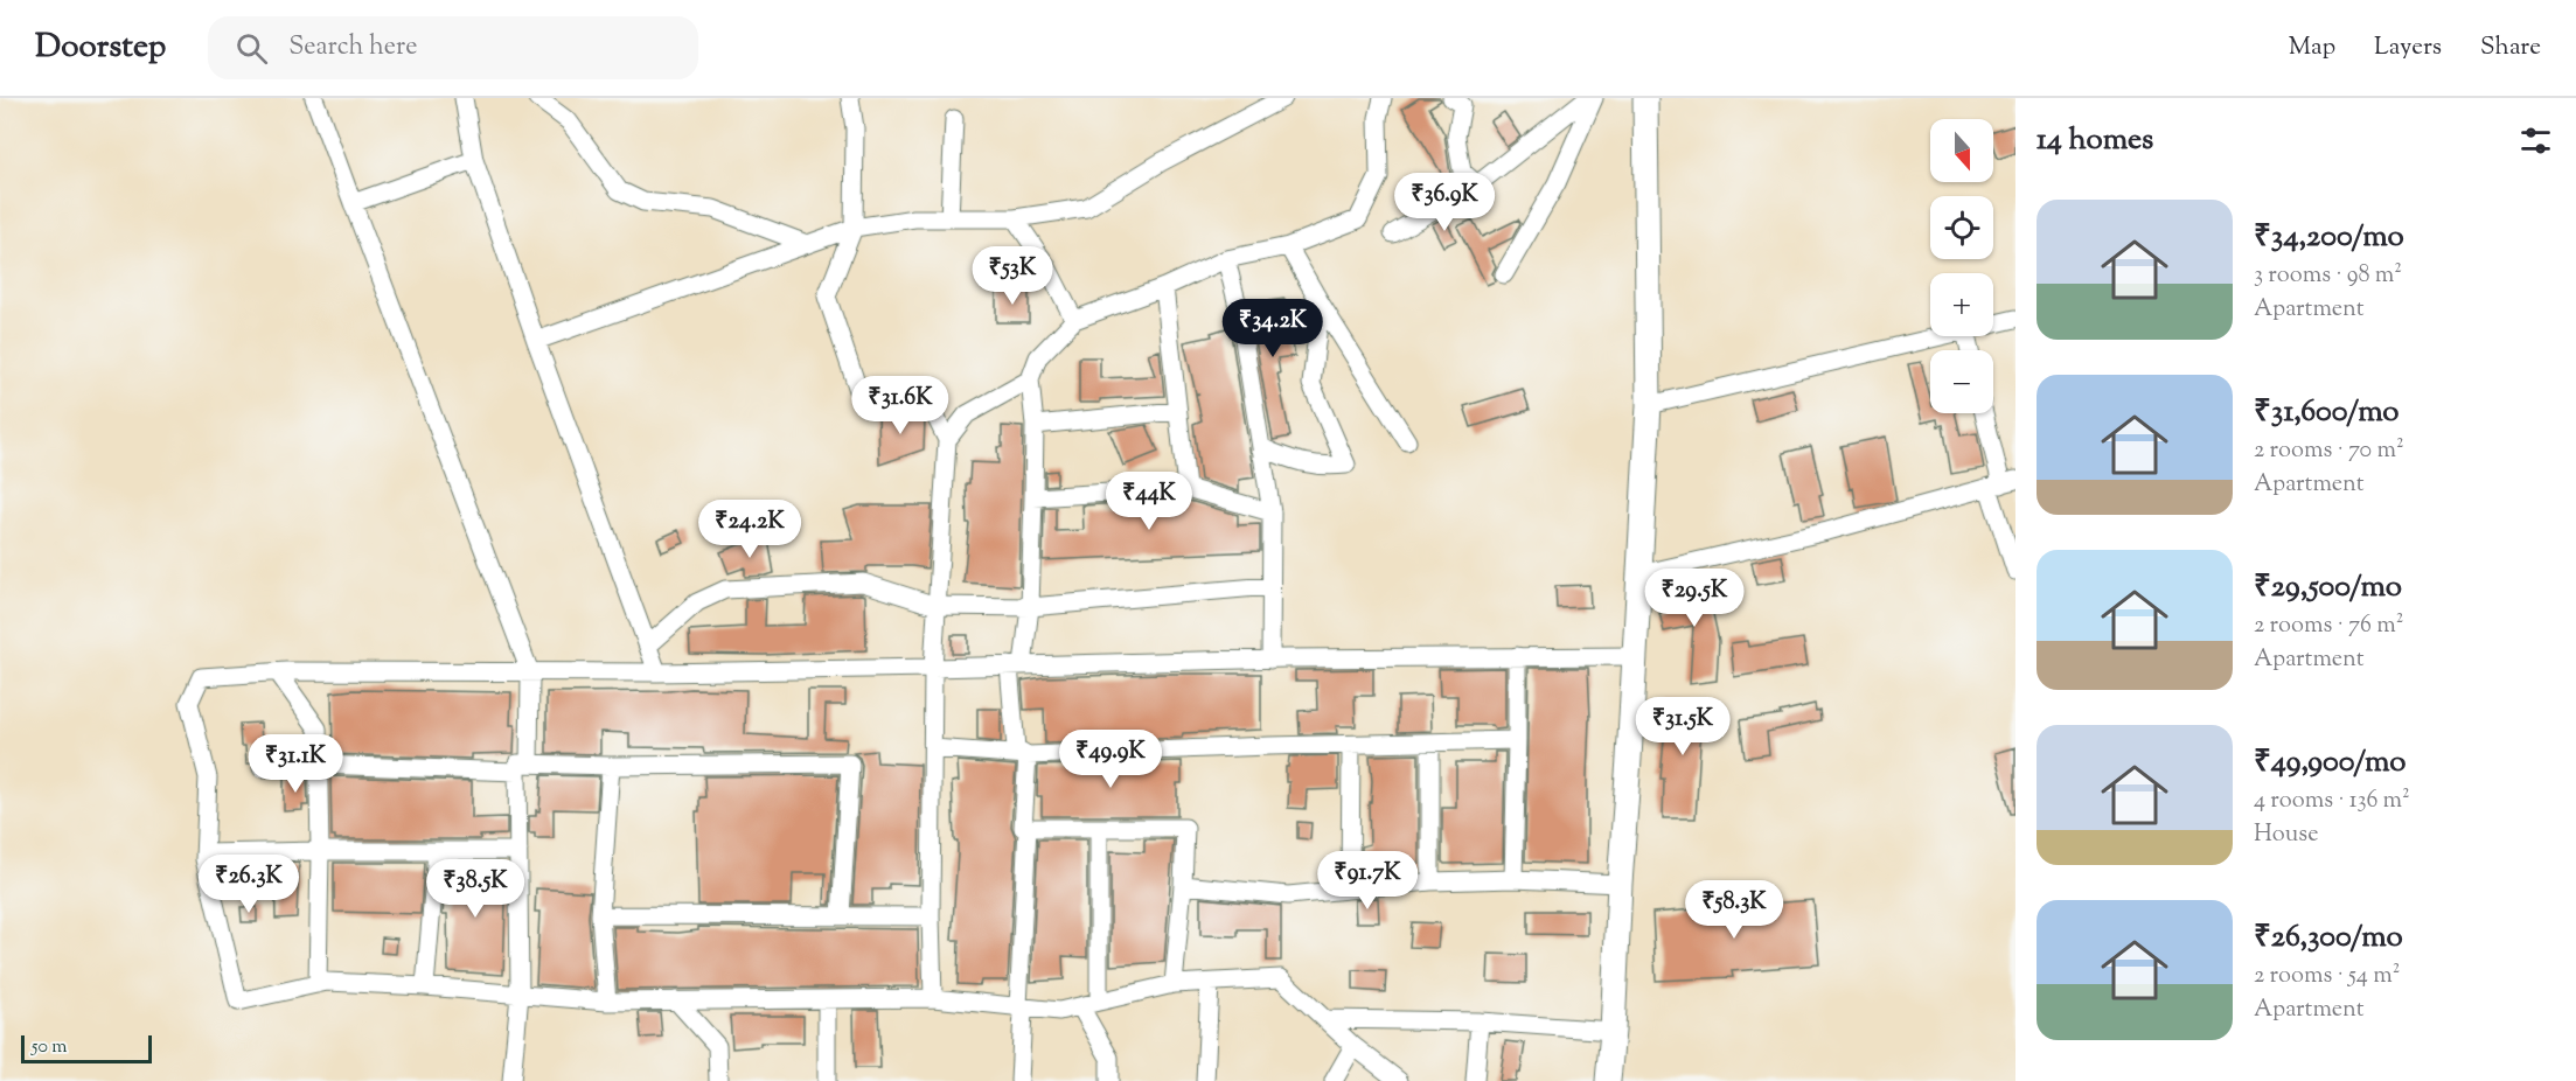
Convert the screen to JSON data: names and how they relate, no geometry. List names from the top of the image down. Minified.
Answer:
{"scale_bar":"50 m","north":"bottom","page":{"header":"Doorstep","search":"Search here","nav":["Map","Layers","Share"],"heading":"14 homes","map_buttons":["+","−"],"price":["₹36.9K","₹53K","₹34.2K","₹31.6K","₹44K","₹24.2K","₹29.5K","₹31.5K","₹49.9K","₹31.1K","₹91.7K","₹26.3K","₹38.5K","₹58.3K"],"list":[{"name":"₹34,200/mo","note":"3 rooms · 98 m² · Apartment"},{"name":"₹31,600/mo","note":"2 rooms · 70 m² · Apartment"},{"name":"₹29,500/mo","note":"2 rooms · 76 m² · Apartment"},{"name":"₹49,900/mo","note":"4 rooms · 136 m² · House"},{"name":"₹26,300/mo","note":"2 rooms · 54 m² · Apartment"}],"scale":"50 m"}}
